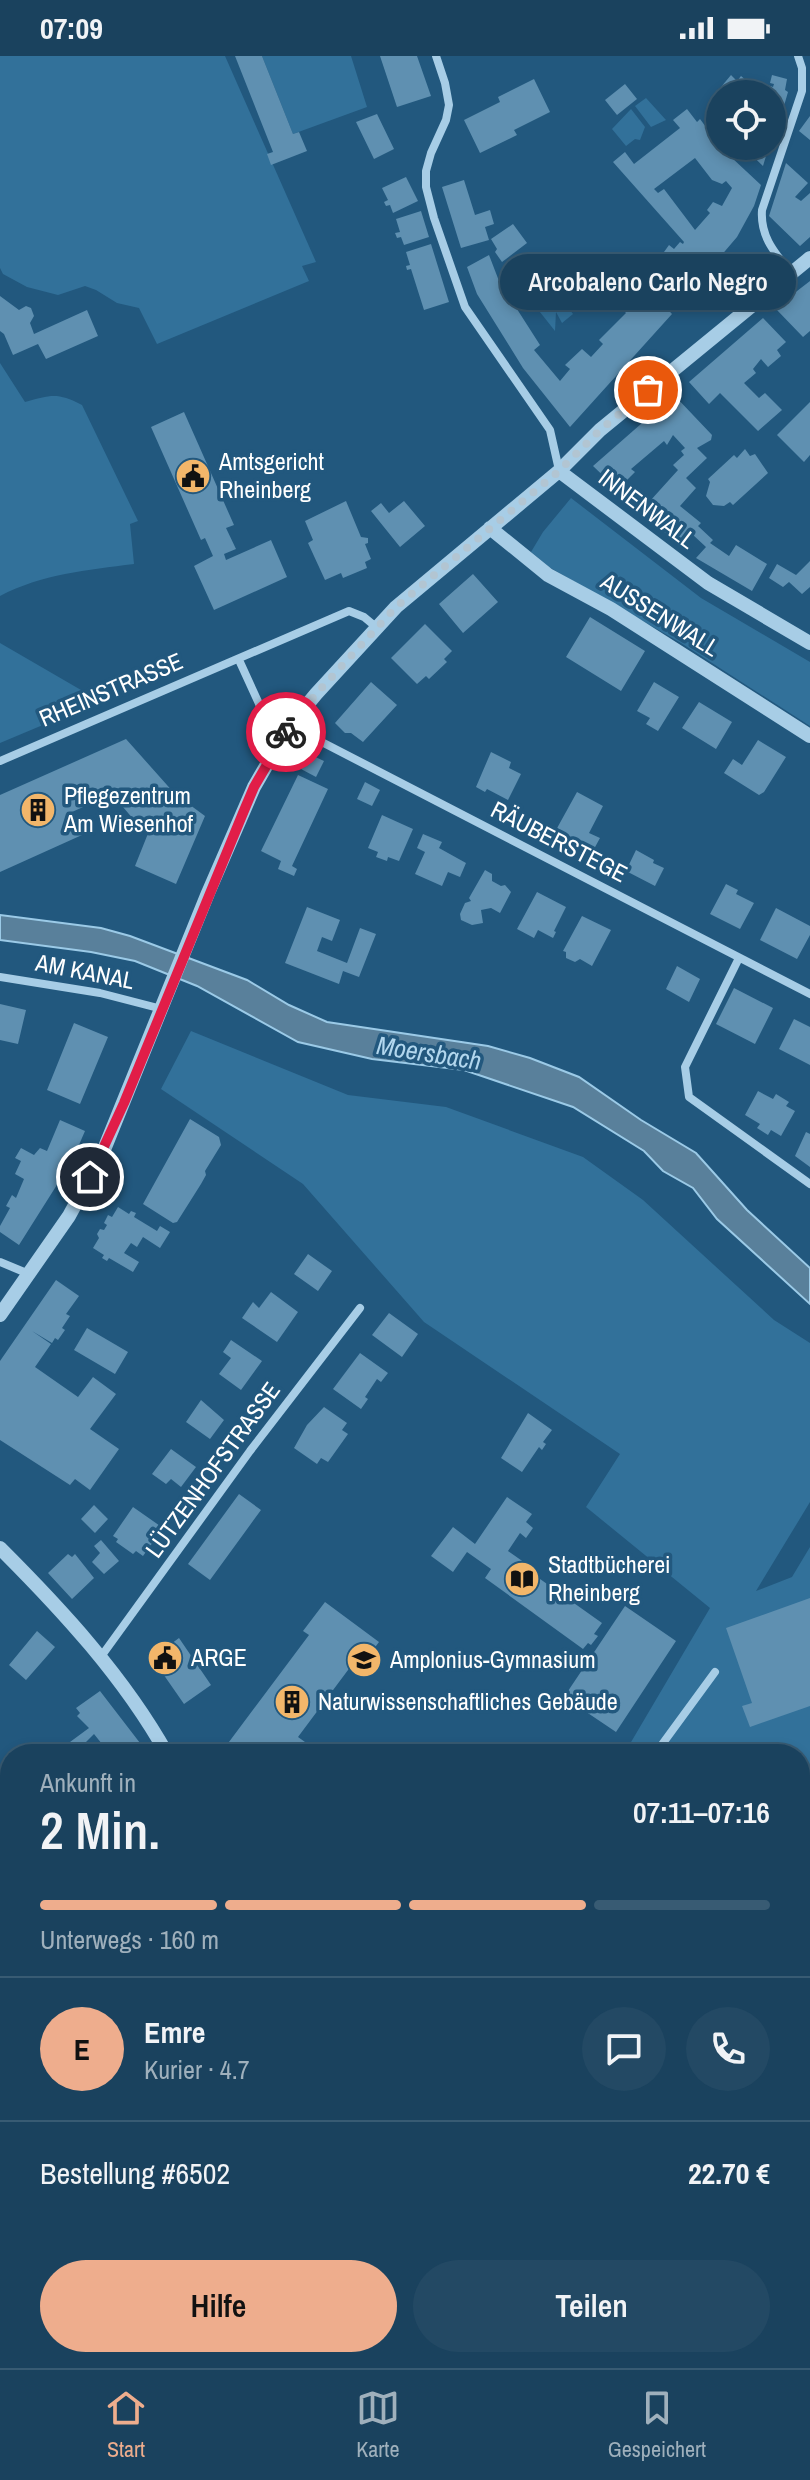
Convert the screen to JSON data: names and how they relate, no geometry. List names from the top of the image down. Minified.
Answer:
{"streets":{"street":["INNENWALL","AUSSENWALL","RHEINSTRASSE","RÄUBERSTEGE","AM KANAL","LÜTZENHOFSTRASSE"]},"water":["Moersbach"],"places":{"other":["Arcobaleno Carlo Negro"],"public building":["Amtsgericht Rheinberg","ARGE"],"building":["Pflegezentrum Am Wiesenhof","Naturwissenschaftliches Gebäude"],"library":["Stadtbücherei Rheinberg"],"school or university":["Amplonius-Gymnasium"]},"page":{"status":"07:09","bubble":"Arcobaleno Carlo Negro","heading":["2 Min.","Ankunft in","07:11–07:16"],"panel":["Emre","Kurier · 4.7","Bestellung #6502","22.70 €"],"bar":"Unterwegs · 160 m","round":"E","buttons":["Hilfe","Teilen"],"tabs":["Start","Karte","Gespeichert"]}}
